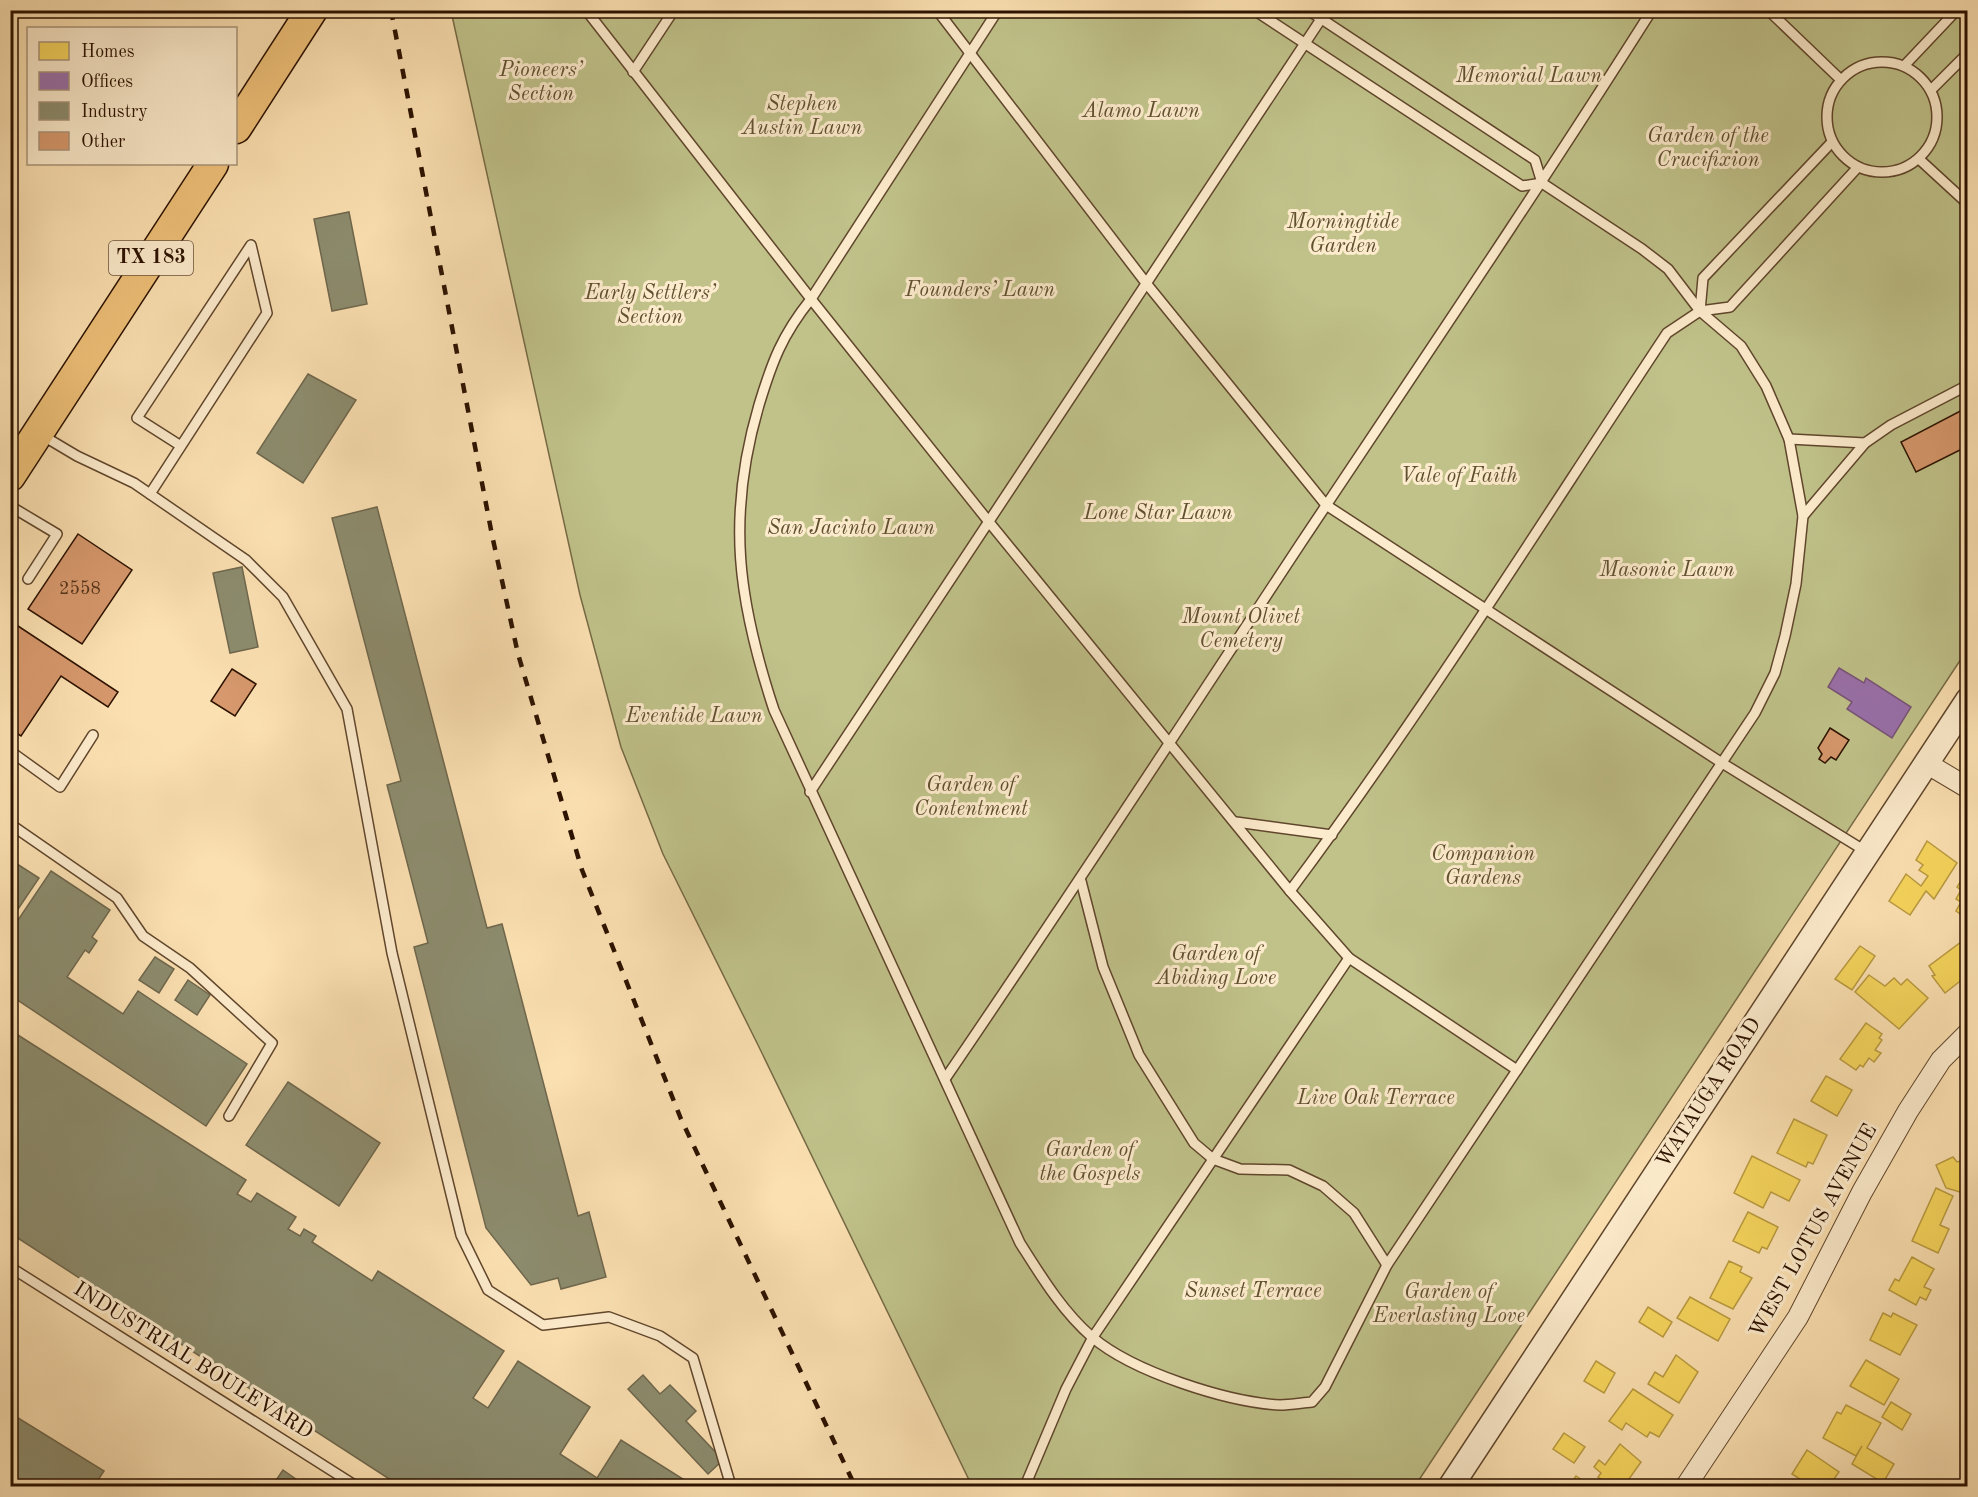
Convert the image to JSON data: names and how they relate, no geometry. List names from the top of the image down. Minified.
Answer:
{"streets":{"main road":["TX 183"],"street":["WATAUGA ROAD","WEST LOTUS AVENUE"],"lane":["INDUSTRIAL BOULEVARD"]},"parks":["Pioneers’ Section","Memorial Lawn","Stephen Austin Lawn","Alamo Lawn","Garden of the Crucifixion","Morningtide Garden","Founders’ Lawn","Early Settlers’ Section","Vale of Faith","Lone Star Lawn","San Jacinto Lawn","Masonic Lawn","Mount Olivet Cemetery","Eventide Lawn","Garden of Contentment","Companion Gardens","Garden of Abiding Love","Live Oak Terrace","Garden of the Gospels","Sunset Terrace","Garden of Everlasting Love"],"house_numbers":["2558"],"legend":["Homes","Offices","Industry","Other"]}
